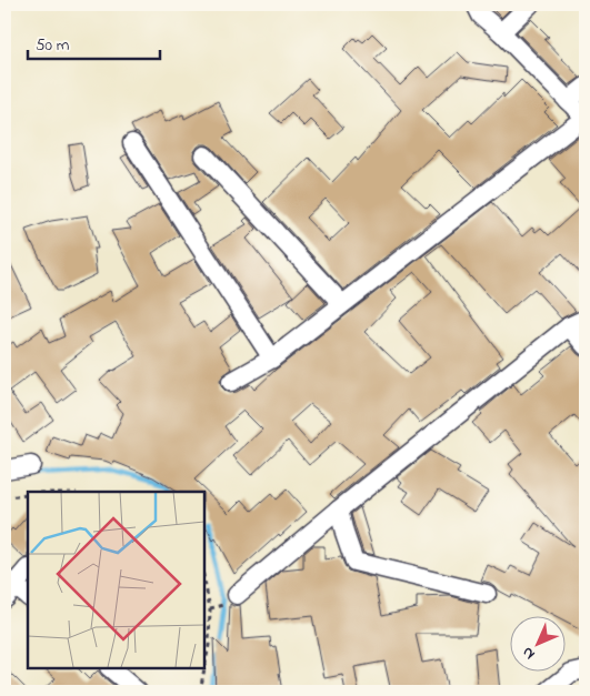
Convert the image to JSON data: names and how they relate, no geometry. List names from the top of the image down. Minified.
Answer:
{"scale_bar":"50 m","north":"bottom left"}
